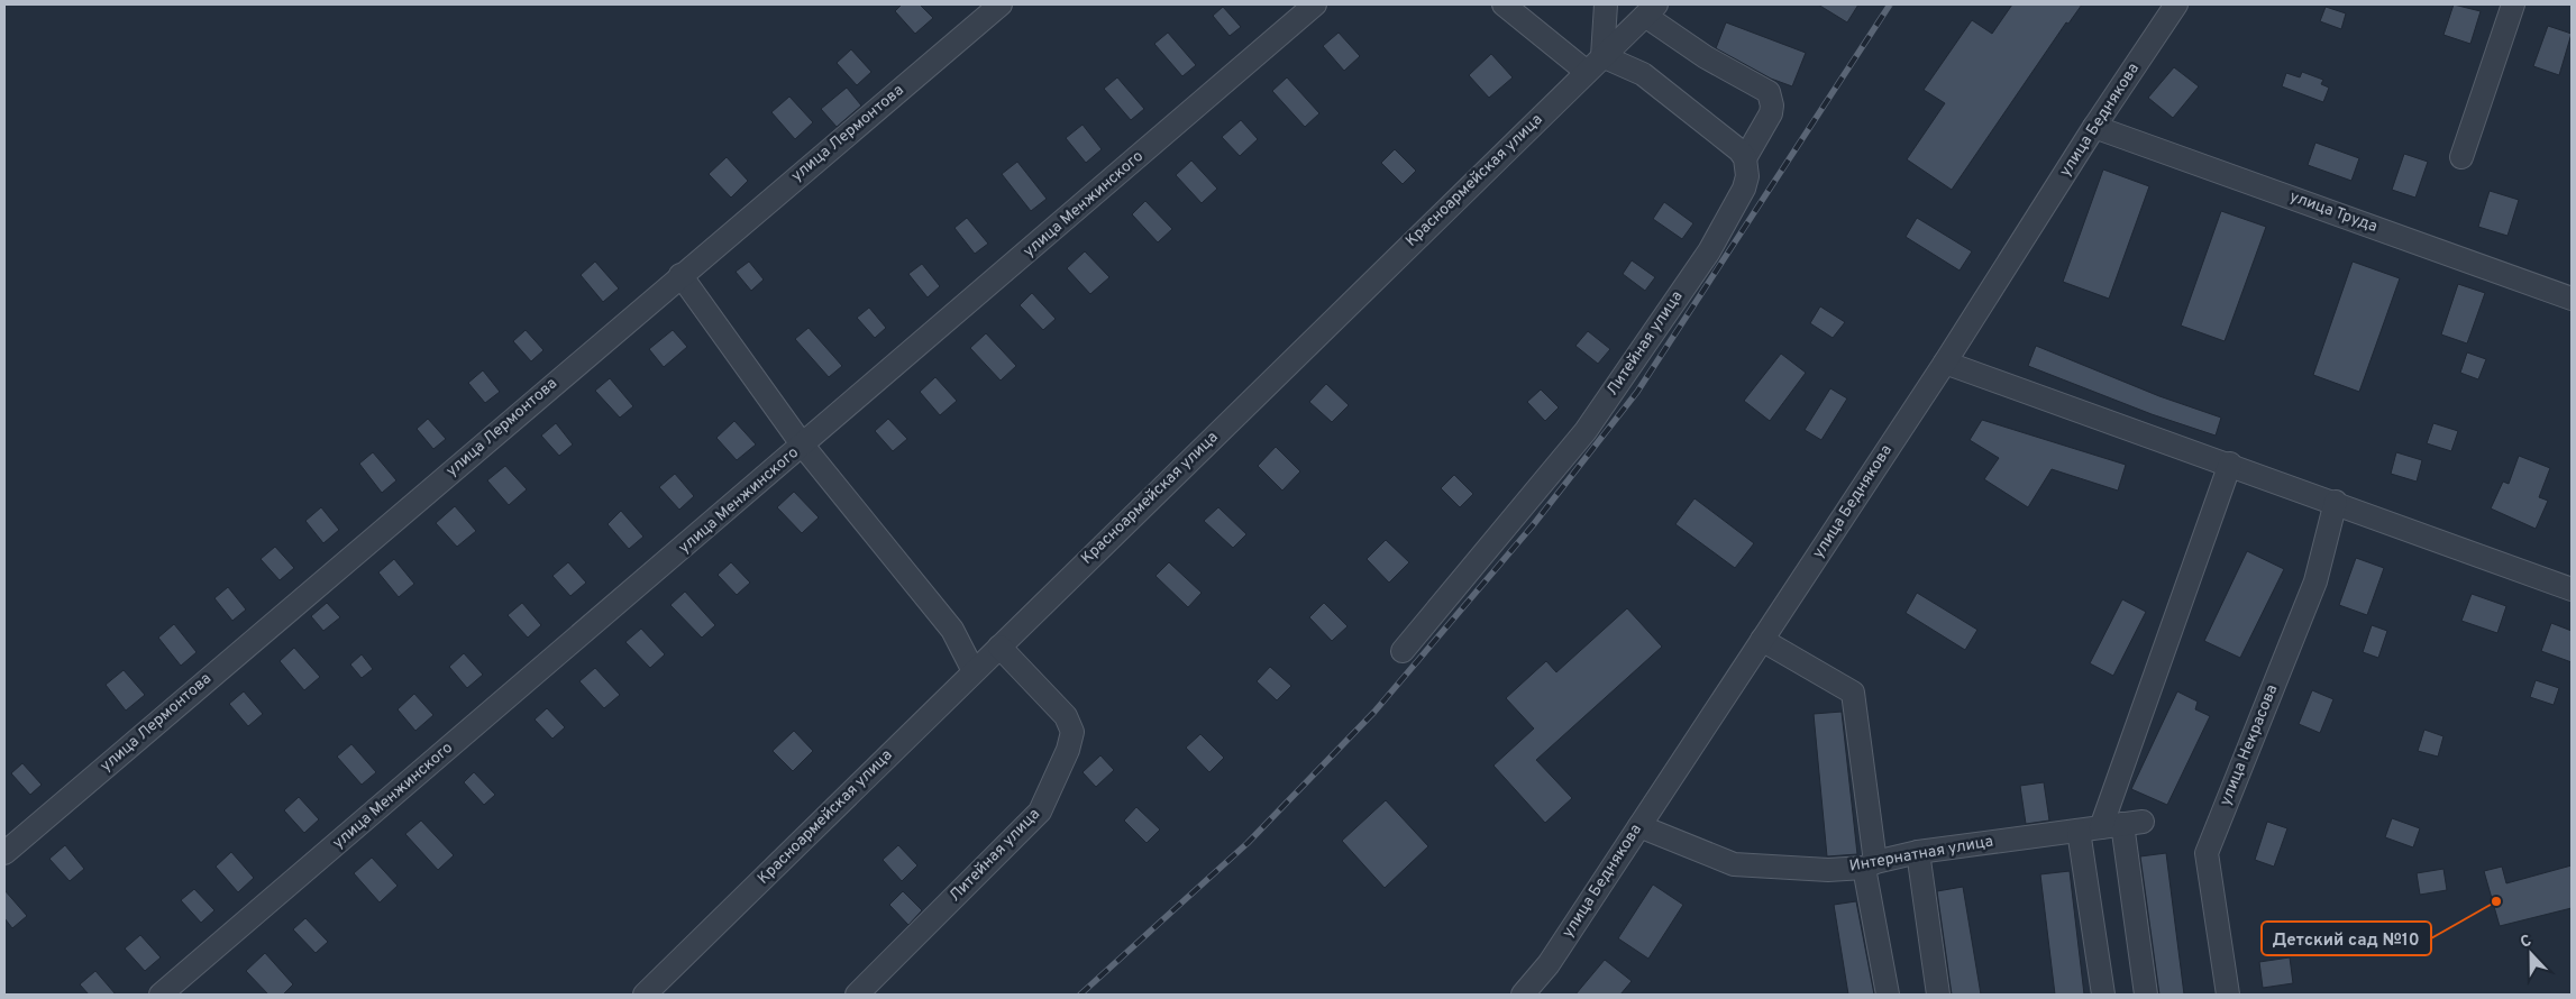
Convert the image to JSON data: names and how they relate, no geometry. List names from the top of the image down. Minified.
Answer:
{"streets":{"street":["улица Беднякова","улица Лермонтова","Красноармейская улица","улица Менжинского","улица Труда","Литейная улица","улица Некрасова","Интернатная улица"]},"crossings":[["улица Беднякова","улица Труда"],["улица Беднякова","Интернатная улица"],["Красноармейская улица","Литейная улица"]],"places":["Детский сад №10"],"north":"top"}
